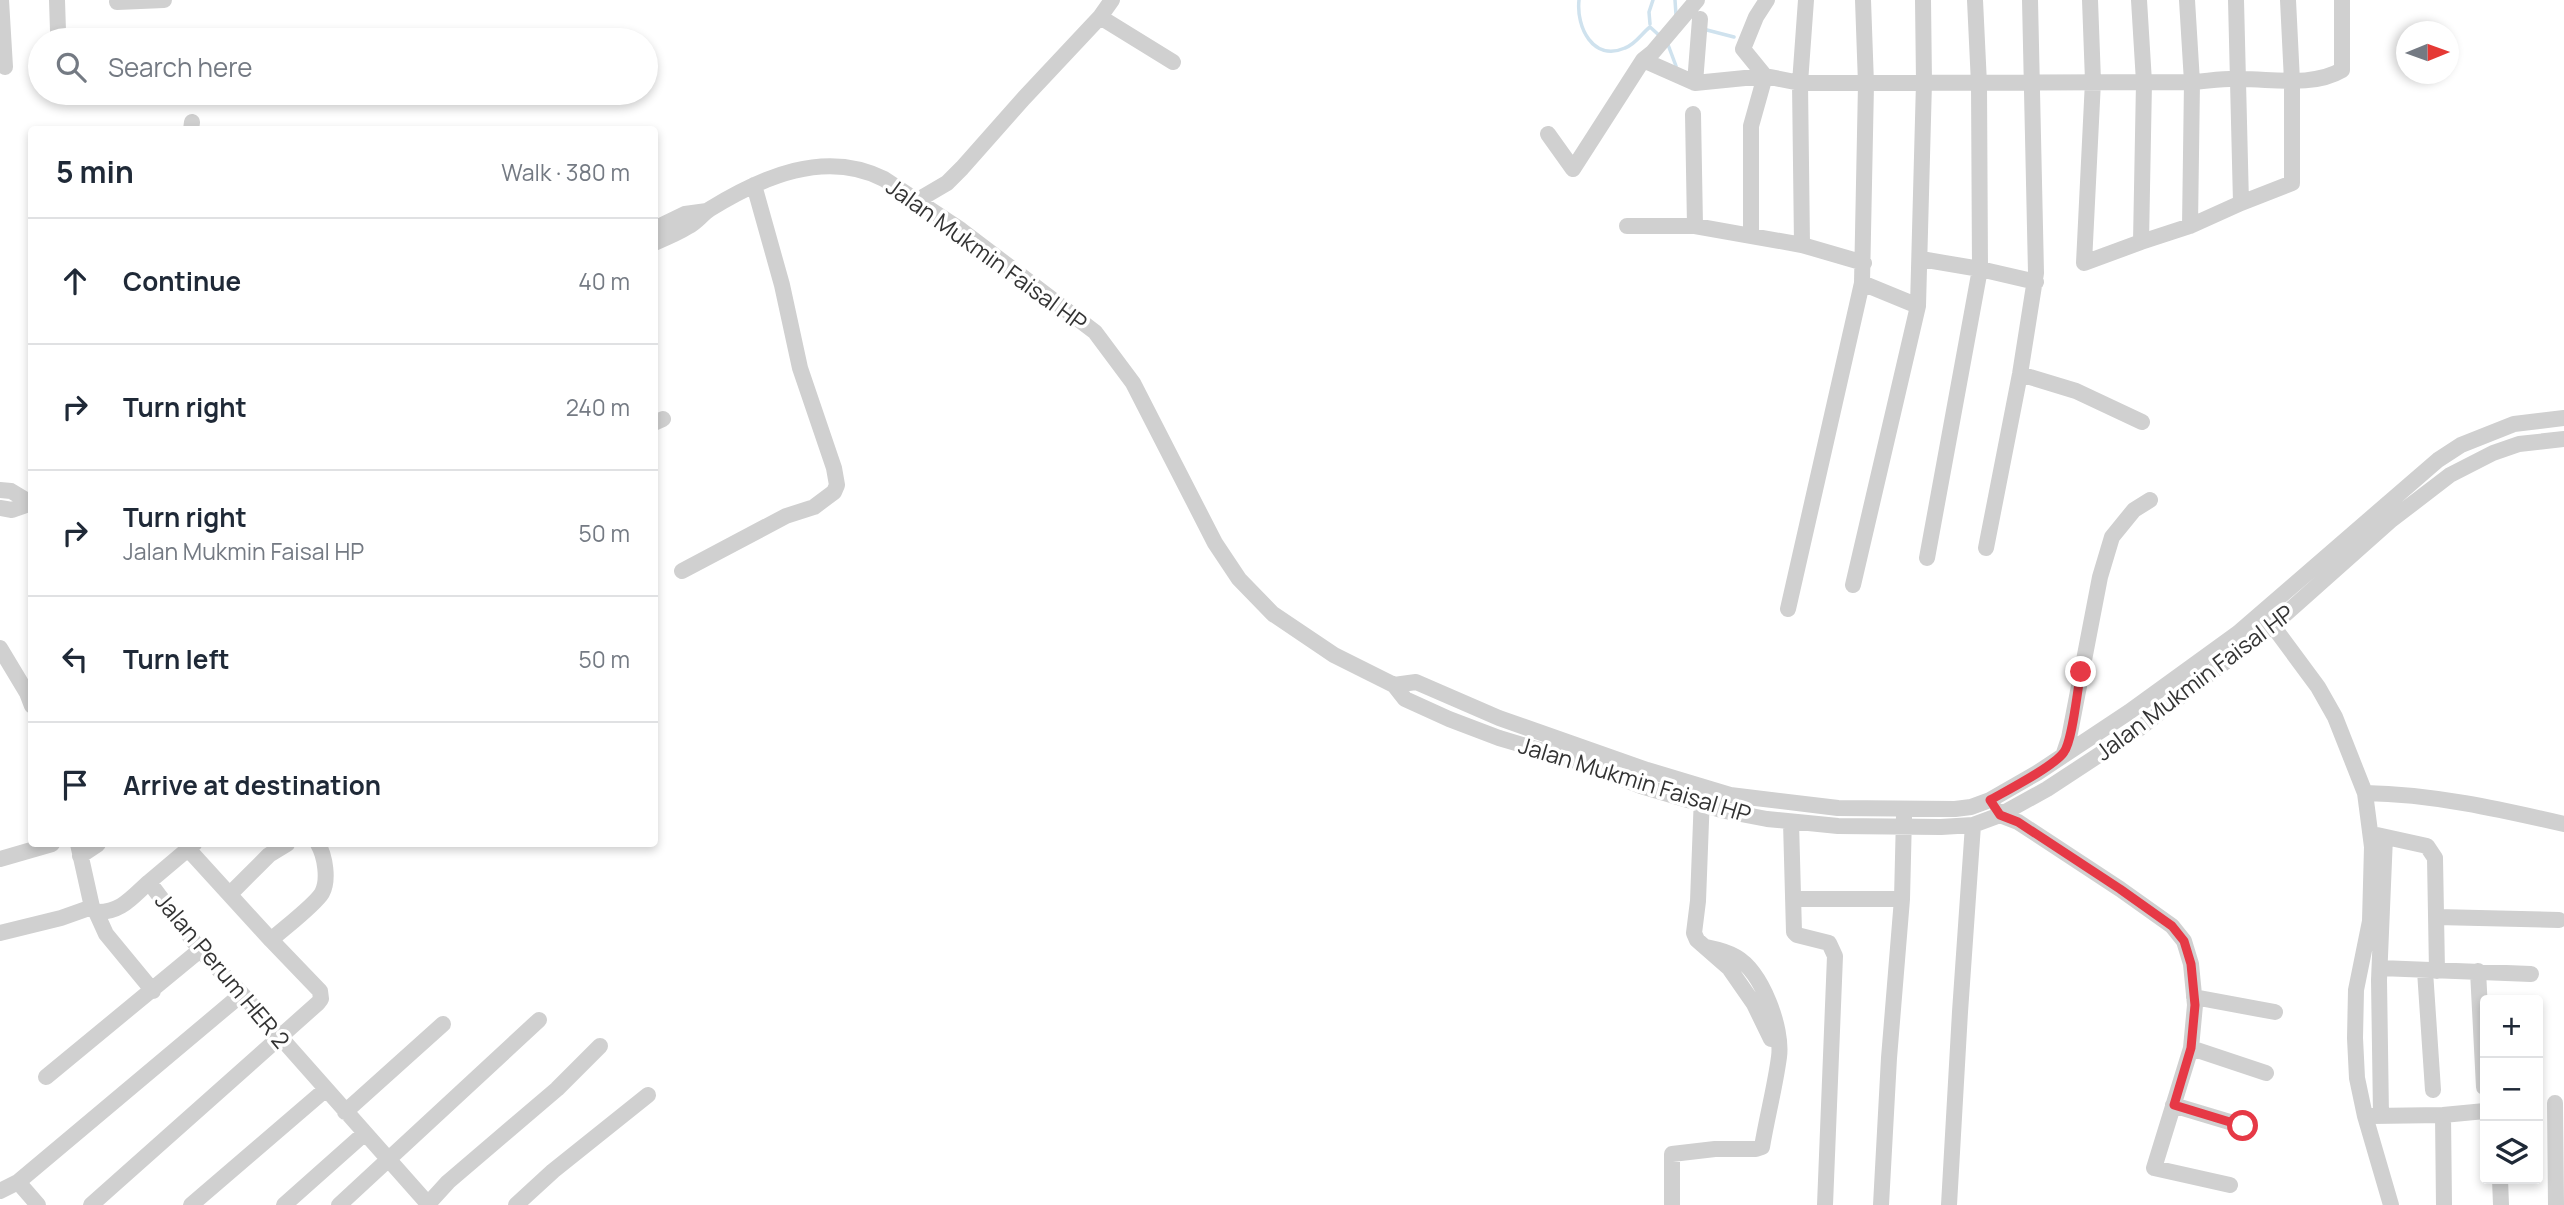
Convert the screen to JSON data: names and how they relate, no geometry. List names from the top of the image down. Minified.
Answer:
{"streets":{"street":["Jalan Mukmin Faisal HP","Jalan Perum HER 2"]},"north":"right","page":{"search":"Search here","heading":["5 min","Walk · 380 m"],"list":[["Continue","40 m"],["Turn right","240 m"],["Turn right","Jalan Mukmin Faisal HP","50 m"],["Turn left","50 m"],"Arrive at destination"],"map_buttons":["+","−"]}}
